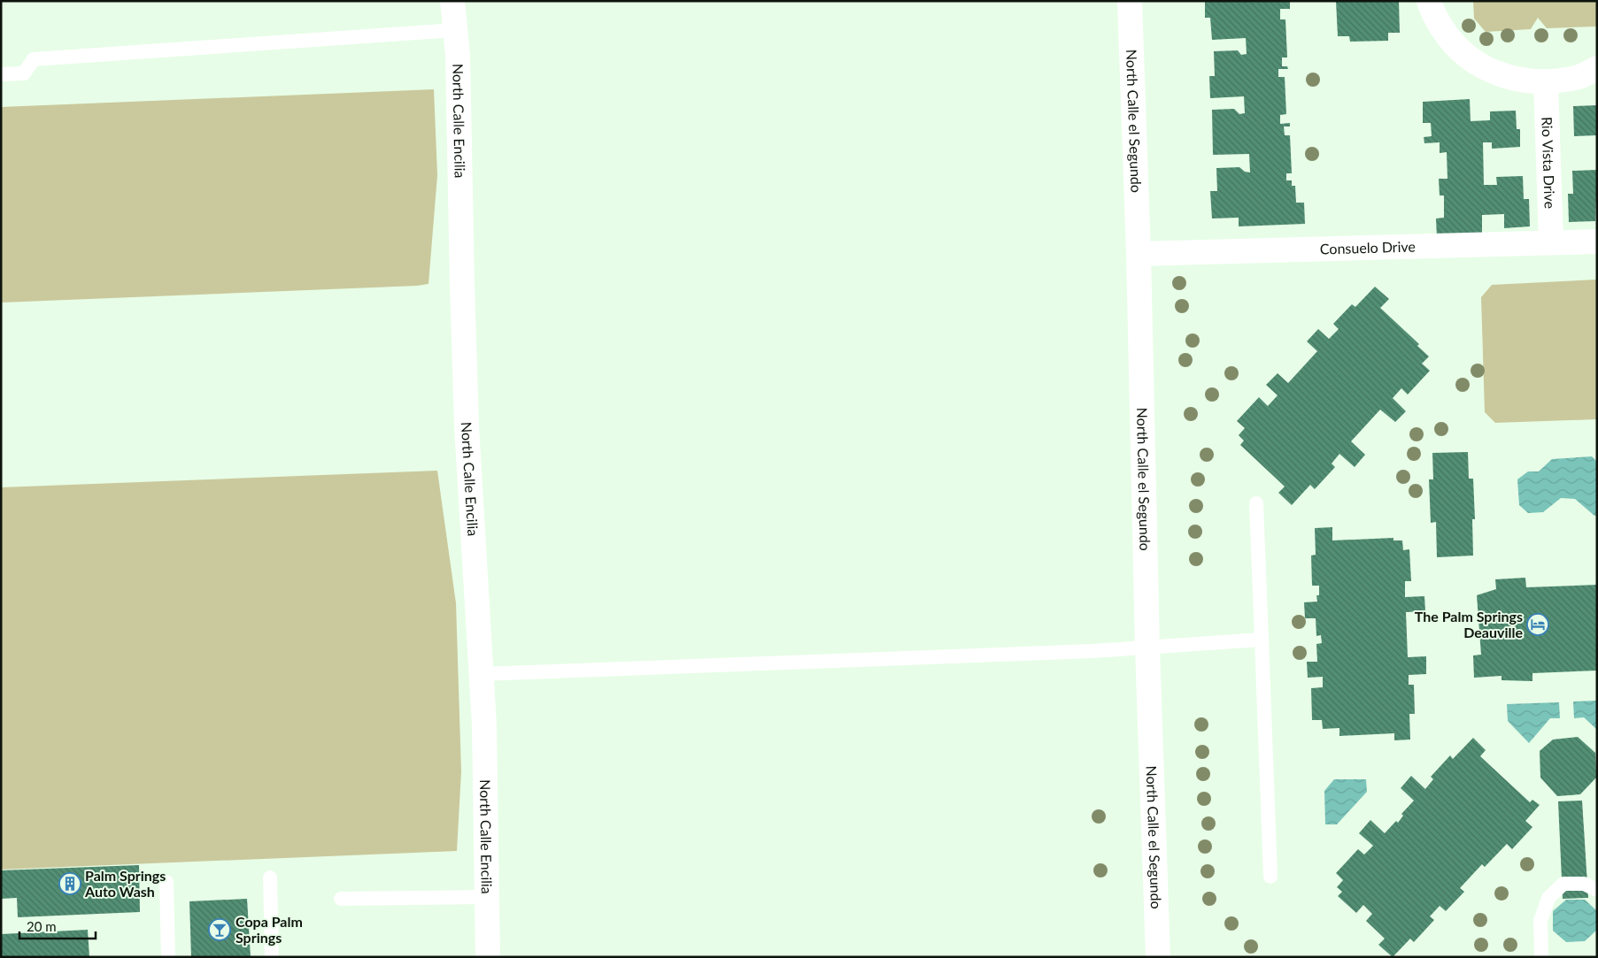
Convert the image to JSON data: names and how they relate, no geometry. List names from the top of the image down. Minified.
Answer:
{"streets":{"street":["North Calle Encilia","North Calle el Segundo","Rio Vista Drive","Consuelo Drive"]},"crossings":[["North Calle el Segundo","Consuelo Drive"],["Rio Vista Drive","Consuelo Drive"]],"places":{"hotel":["The Palm Springs Deauville"],"building":["Palm Springs Auto Wash"],"bar":["Copa Palm Springs"]},"scale_bar":"20 m"}
